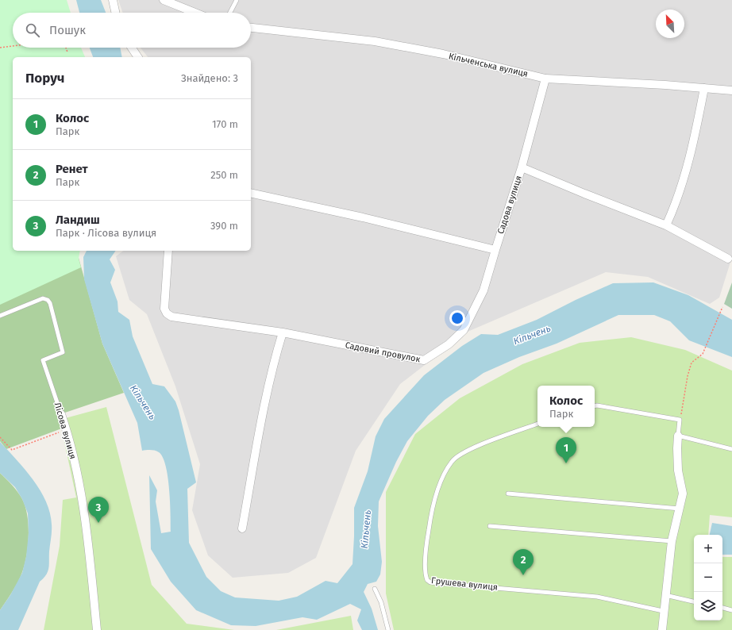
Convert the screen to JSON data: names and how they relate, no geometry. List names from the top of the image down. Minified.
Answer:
{"streets":{"street":["Кільченська вулиця","Садова вулиця","Садовий провулок","Лісова вулиця"],"lane":["Грушева вулиця"]},"crossings":[["Садова вулиця","Садовий провулок"]],"water":["Кільчень"],"north":"top left","page":{"search":"Пошук","heading":["Поруч","Знайдено: 3"],"list":[{"mark":"1","name":"Колос","note":"Парк","value":"170 m"},{"mark":"2","name":"Ренет","note":"Парк","value":"250 m"},{"mark":"3","name":"Ландиш","note":"Парк · Лісова вулиця","value":"390 m"}],"popup":["Колос","Парк"],"pins":["1","3","2"],"map_buttons":["+","−"]}}
